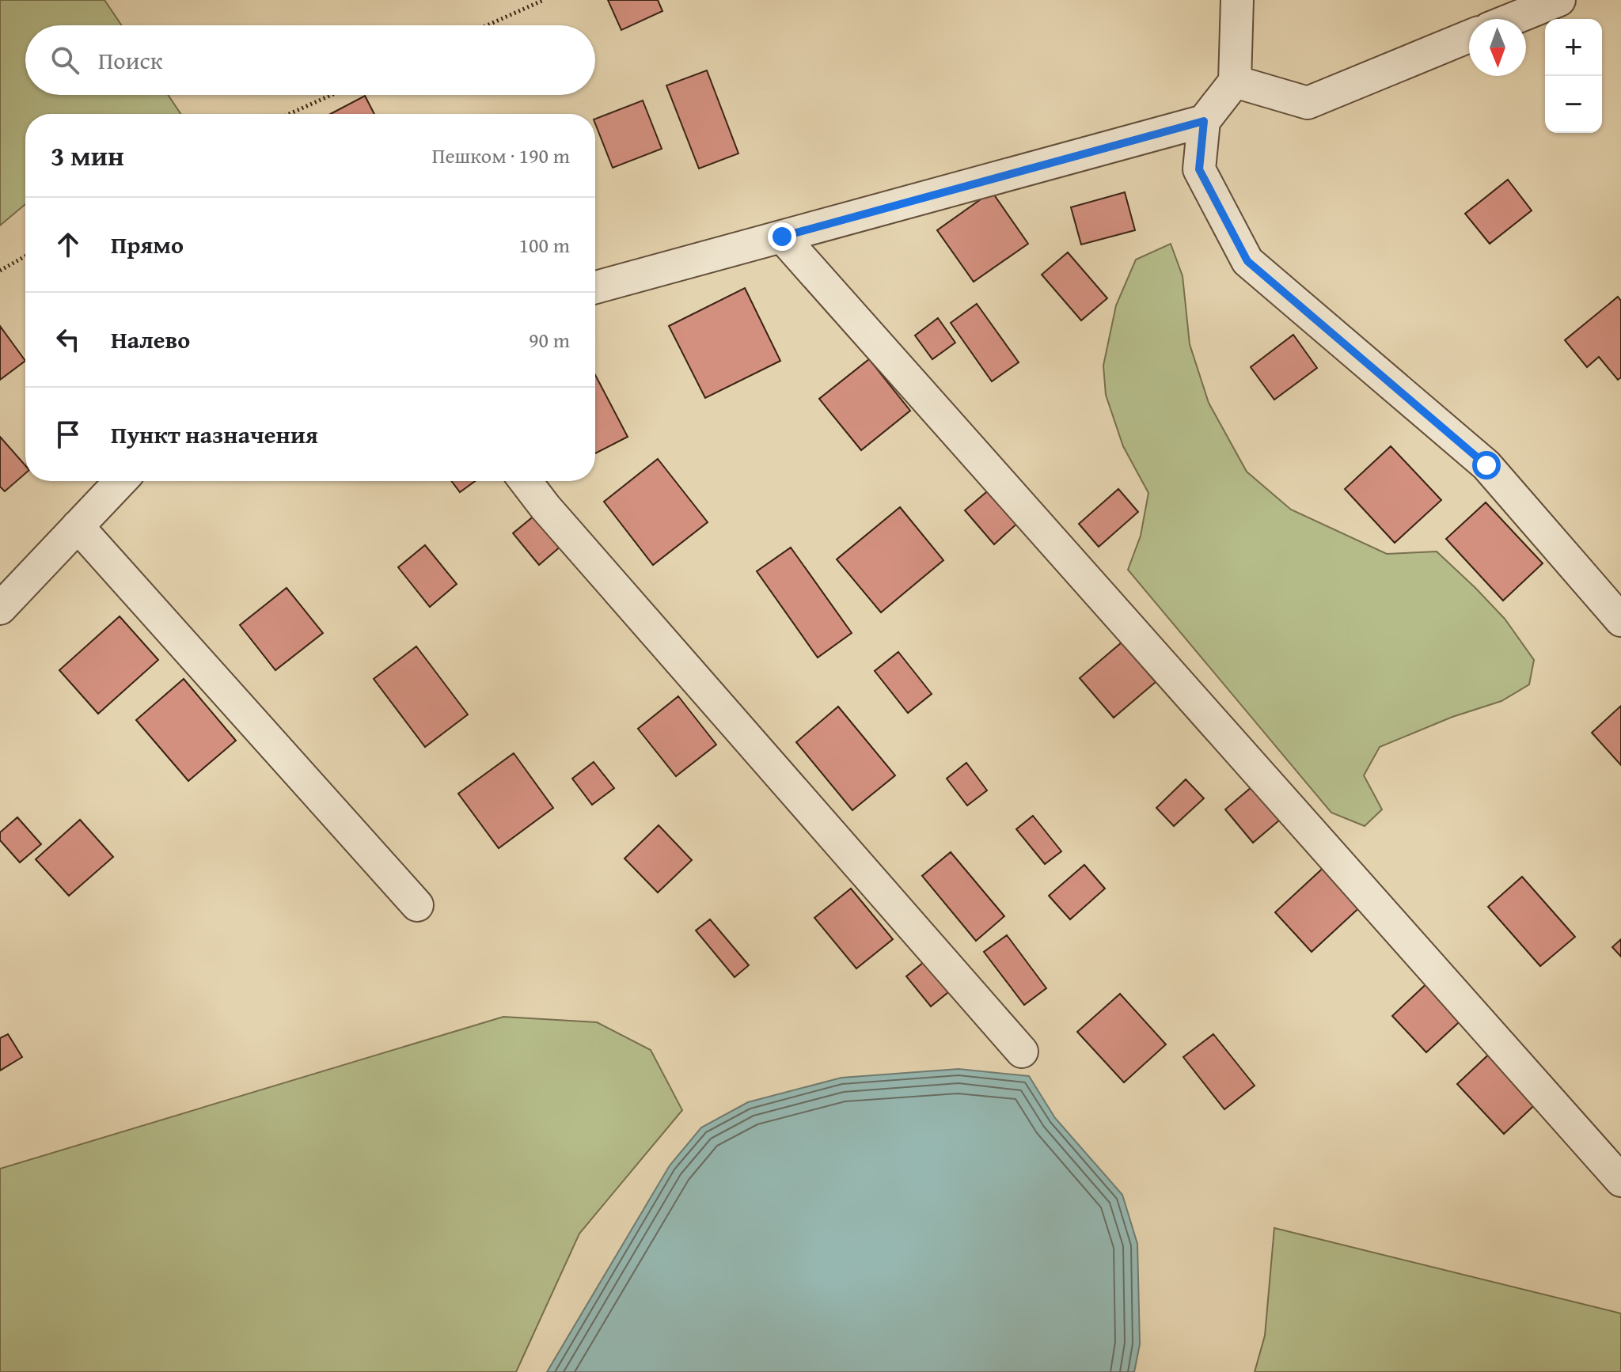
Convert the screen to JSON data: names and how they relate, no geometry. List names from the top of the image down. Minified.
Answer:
{"north":"bottom","page":{"map_buttons":["+","−"],"search":"Поиск","heading":["3 мин","Пешком · 190 m"],"list":[["Прямо","100 m"],["Налево","90 m"],"Пункт назначения"]}}
